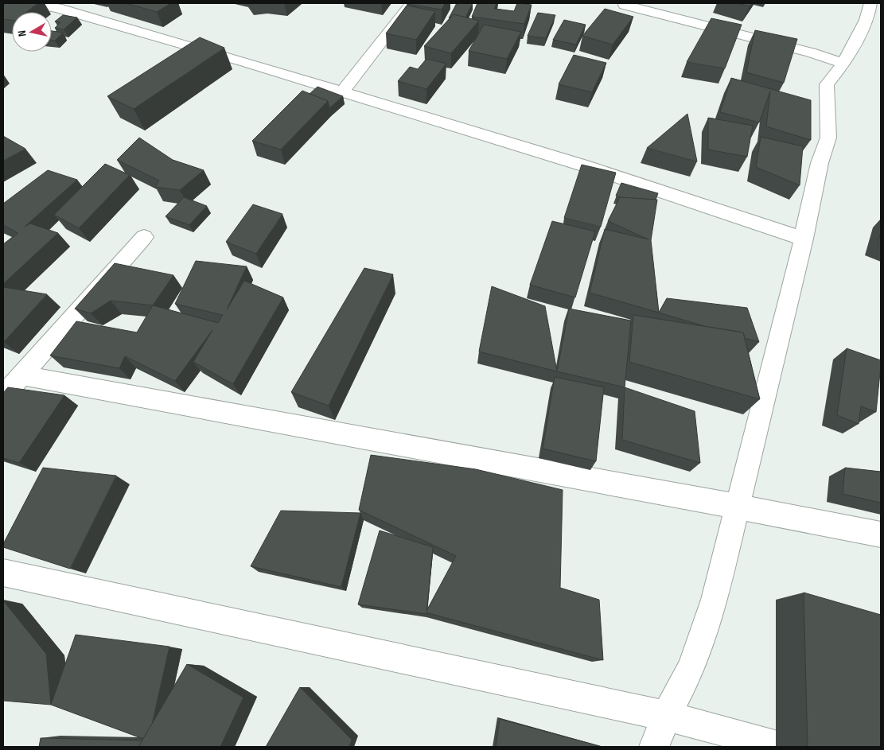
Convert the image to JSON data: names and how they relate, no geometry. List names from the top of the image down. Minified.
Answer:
{"north":"left"}
